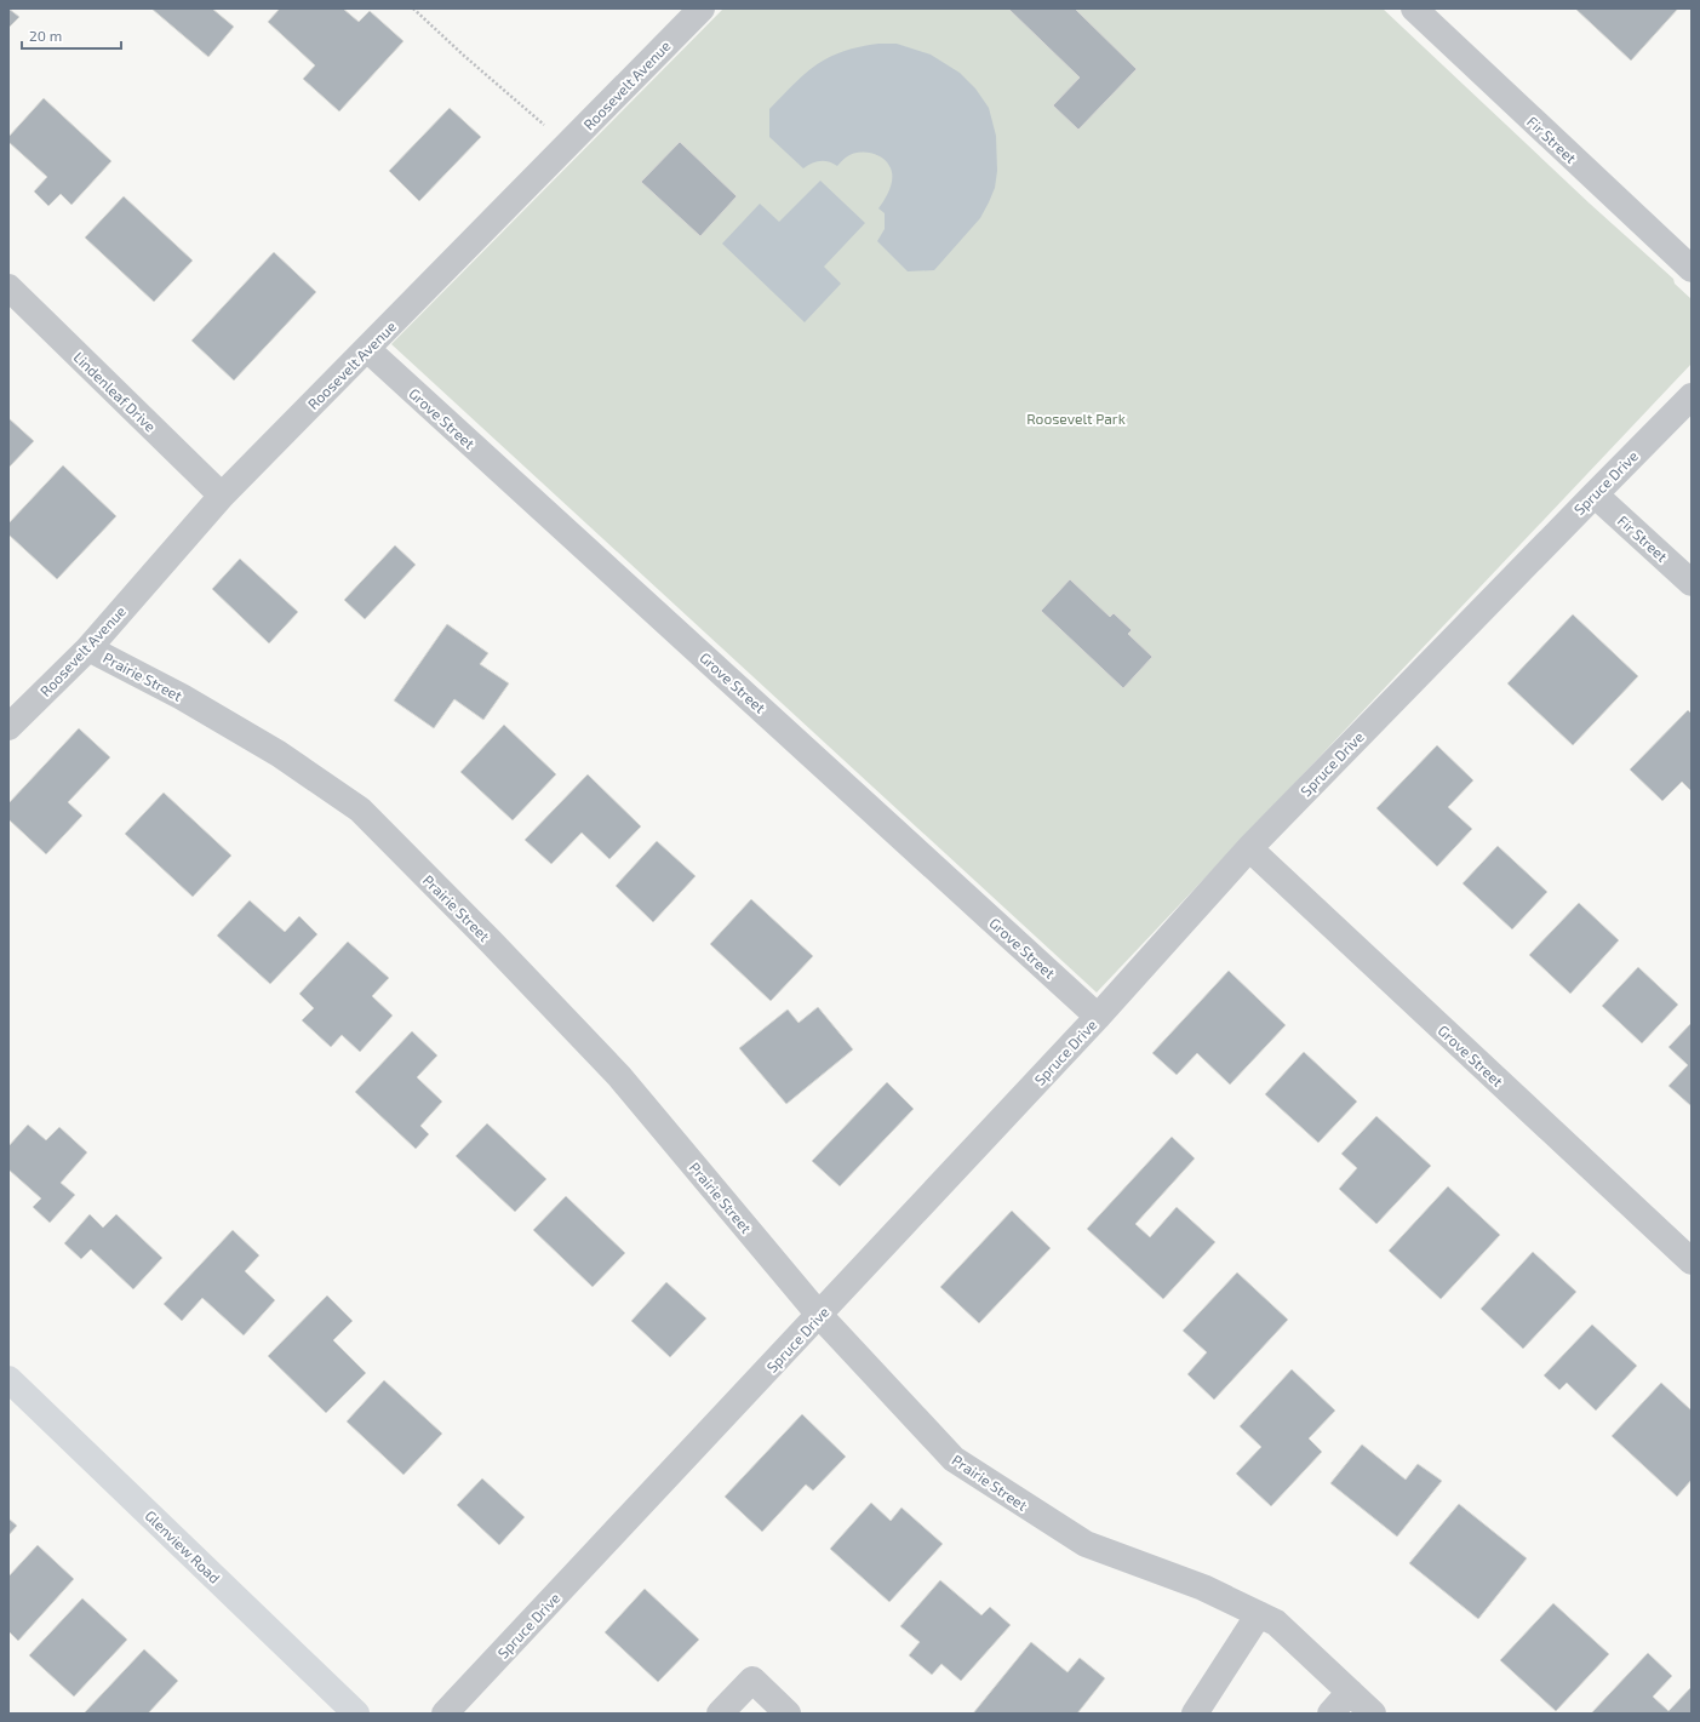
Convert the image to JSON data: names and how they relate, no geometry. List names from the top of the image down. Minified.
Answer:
{"streets":{"main road":["Glenview Road"],"street":["Roosevelt Avenue","Fir Street","Lindenleaf Drive","Grove Street","Spruce Drive","Prairie Street"]},"crossings":[["Roosevelt Avenue","Lindenleaf Drive"],["Roosevelt Avenue","Grove Street"],["Roosevelt Avenue","Prairie Street"],["Fir Street","Spruce Drive"],["Grove Street","Spruce Drive"],["Spruce Drive","Prairie Street"]],"parks":["Roosevelt Park"],"scale_bar":"20 m"}
